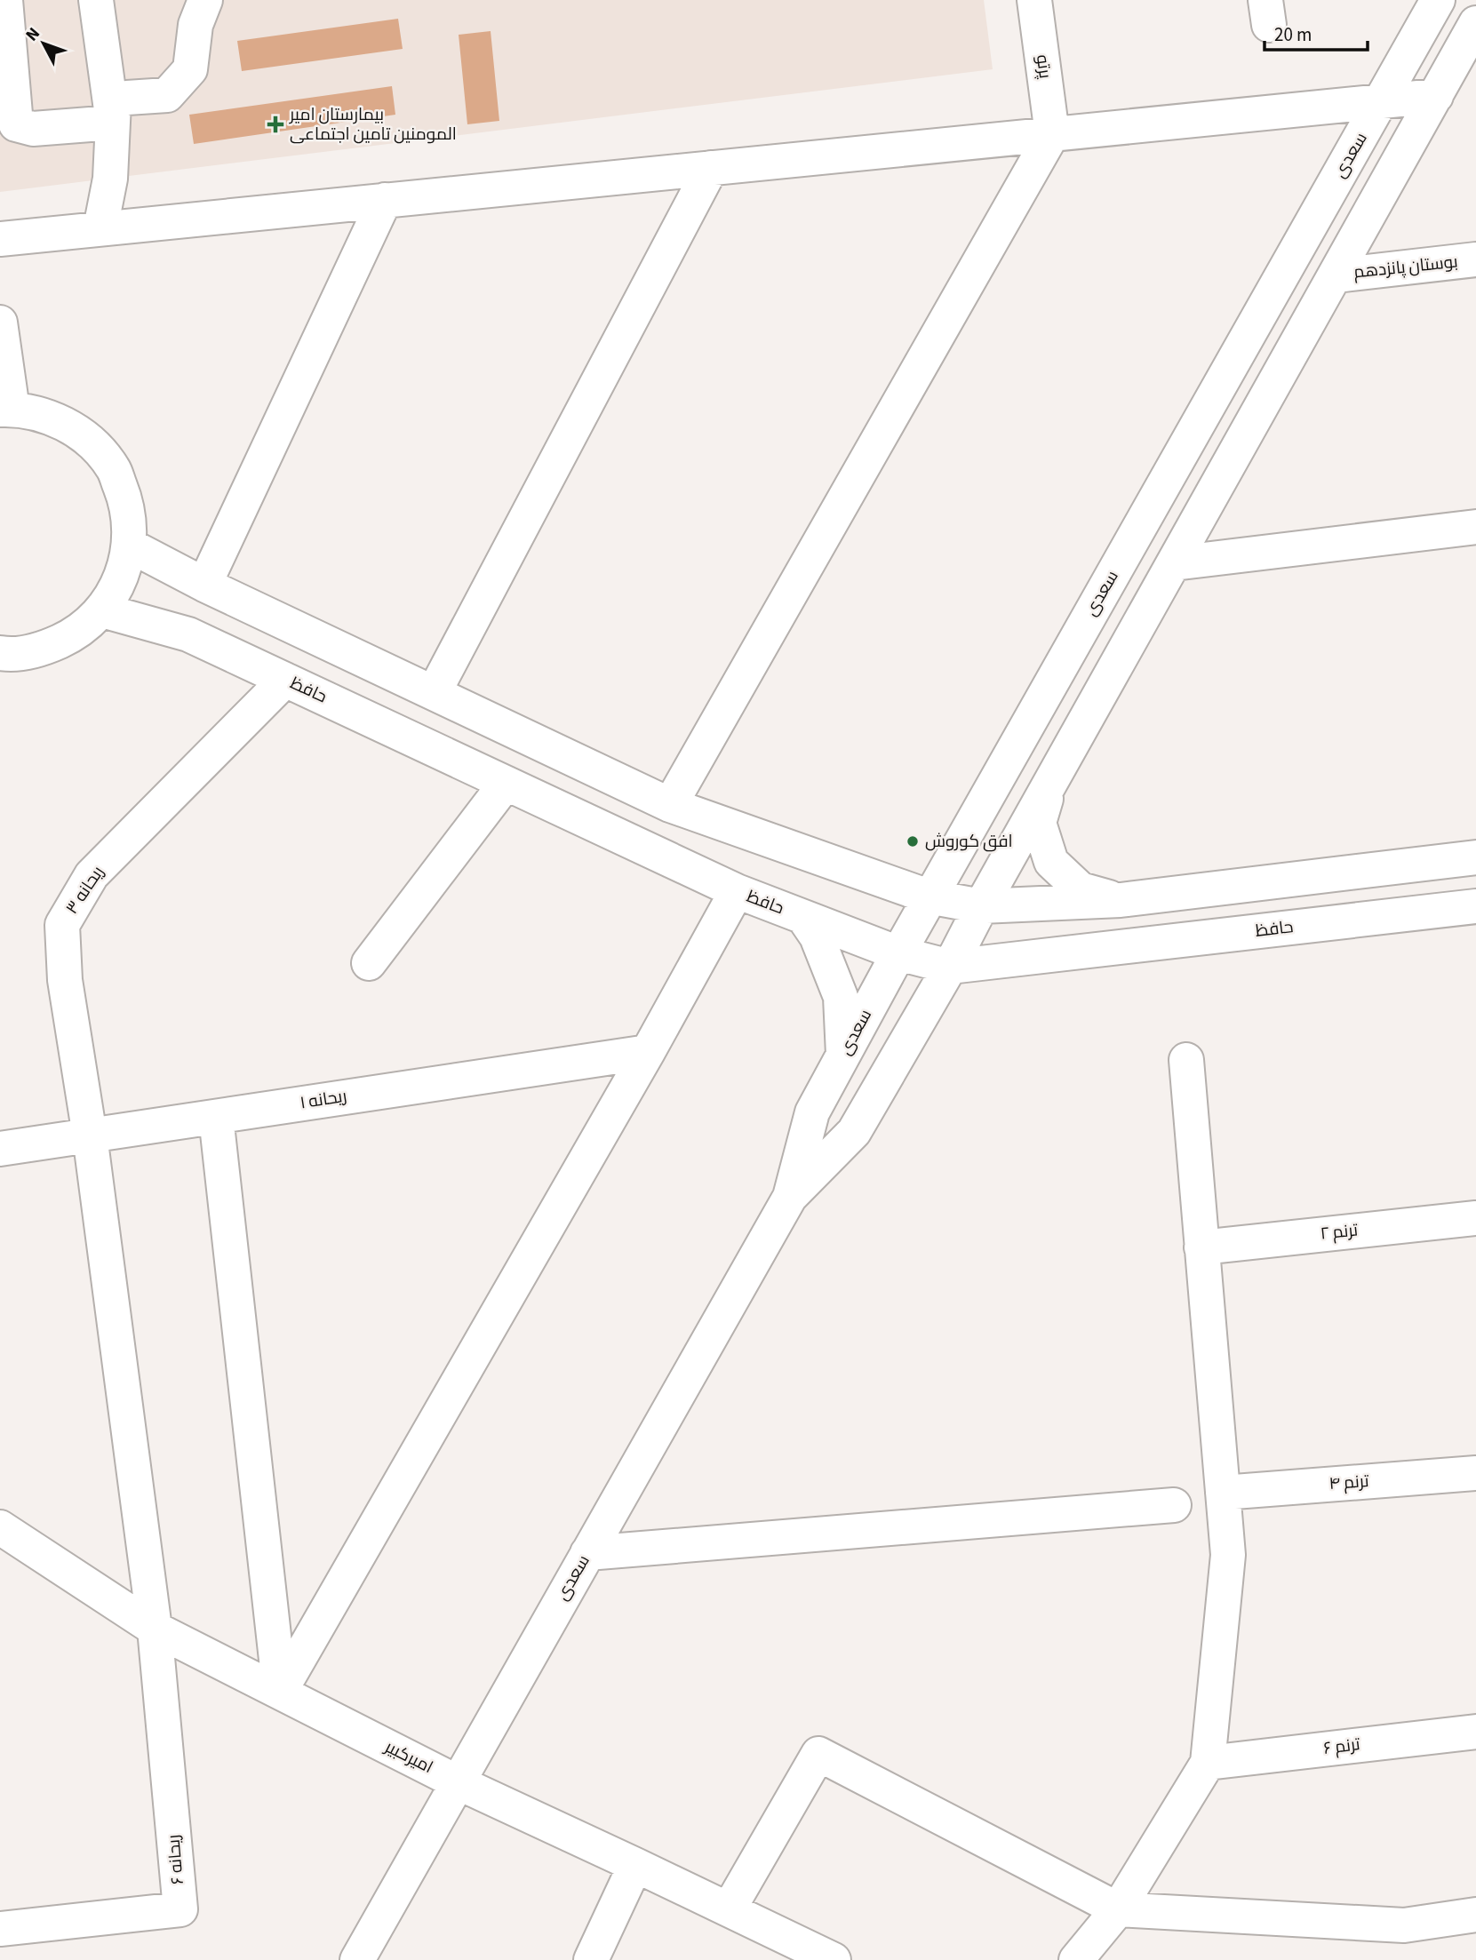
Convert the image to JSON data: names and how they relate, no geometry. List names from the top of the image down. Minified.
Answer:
{"streets":{"street":["پرتو","سعدی","بوستان پانزدهم","حافظ","ریحانه ۳","ریحانه ۱","ترنم ۲","ترنم ۴","ترنم ۶","امیرکبیر","ریحانه ۶"]},"crossings":[["سعدی","بوستان پانزدهم"],["سعدی","حافظ"],["سعدی","امیرکبیر"],["حافظ","ریحانه ۳"],["ریحانه ۳","ریحانه ۱"],["ریحانه ۳","امیرکبیر"],["ریحانه ۳","ریحانه ۶"],["امیرکبیر","ریحانه ۶"]],"places":{"health":["بیمارستان امیر المومنین تامین اجتماعی"],"other":["افق کوروش"]},"scale_bar":"20 m","north":"top left"}
